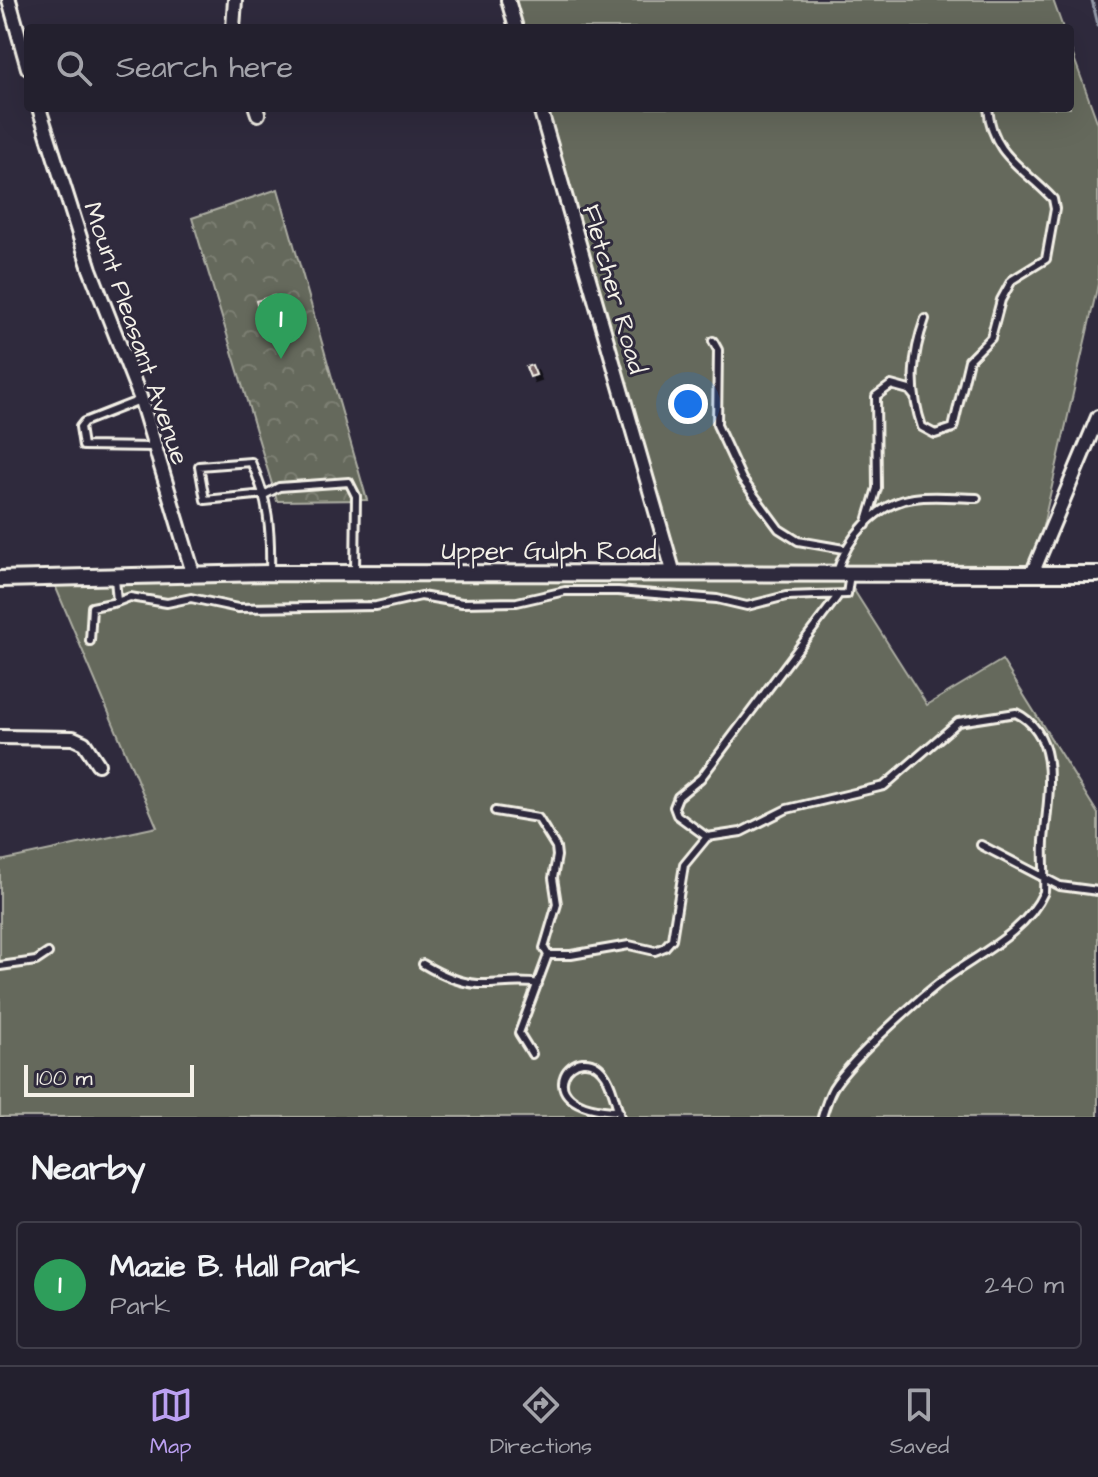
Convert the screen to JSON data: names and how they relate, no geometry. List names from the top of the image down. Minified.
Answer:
{"streets":{"street":["Fletcher Road","Mount Pleasant Avenue","Upper Gulph Road"]},"crossings":[["Fletcher Road","Upper Gulph Road"],["Mount Pleasant Avenue","Upper Gulph Road"]],"scale_bar":"100 m","page":{"search":"Search here","pins":"1","scale":"100 m","heading":"Nearby","list":[{"mark":"1","name":"Mazie B. Hall Park","note":"Park","value":"240 m"}],"nav":["Map","Directions","Saved"]}}
